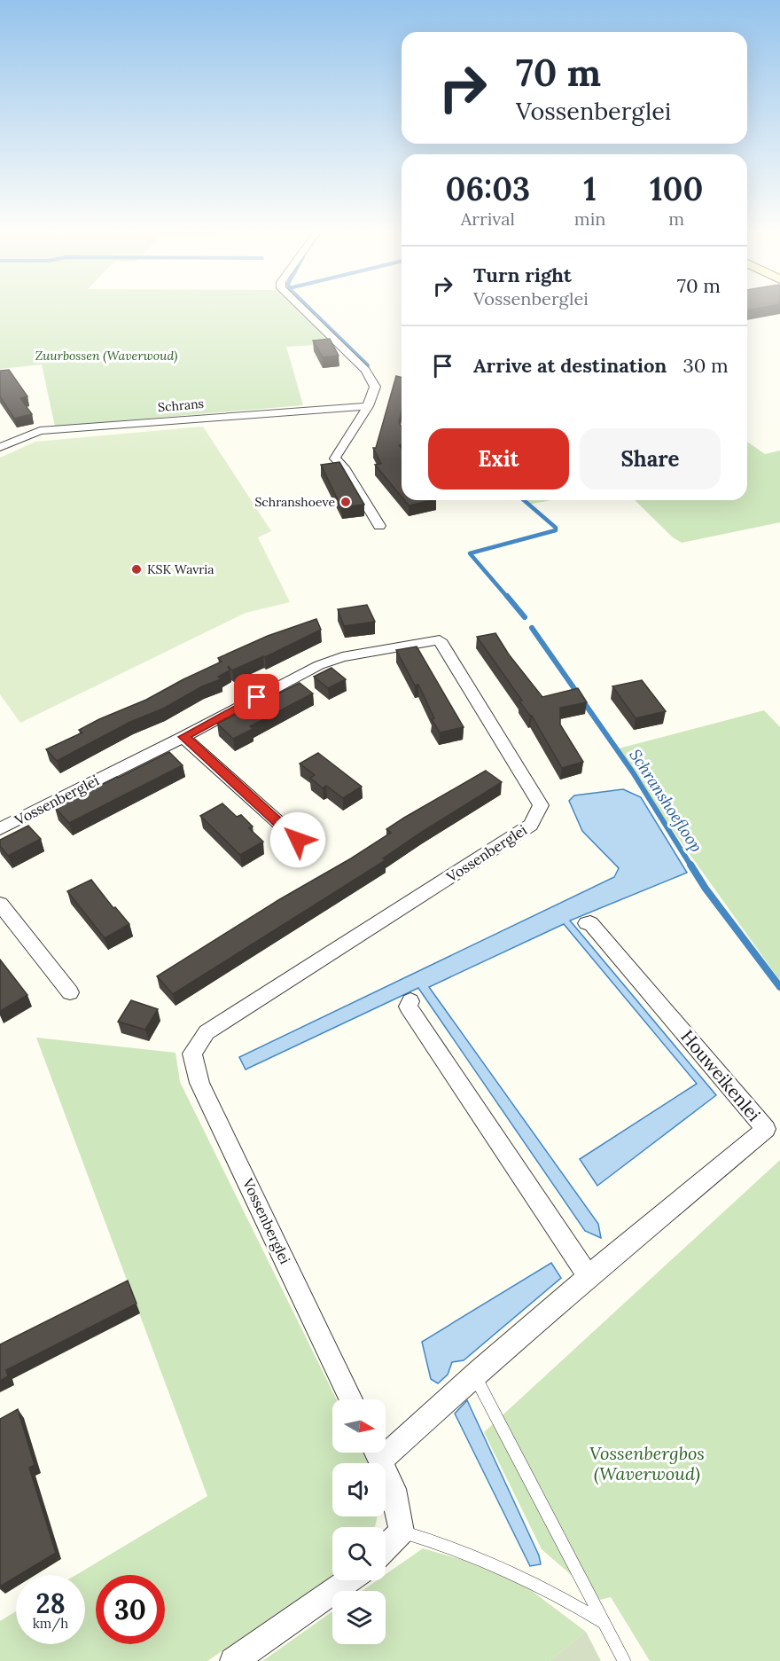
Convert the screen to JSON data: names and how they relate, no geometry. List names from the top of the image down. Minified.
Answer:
{"streets":{"street":["Schrans","Vossenberglei","Houweikenlei"]},"water":["Schranshoefloop"],"parks":["Zuurbossen (Waverwoud)","Vossenbergbos (Waverwoud)"],"places":["Schranshoeve","KSK Wavria"],"north":"right","page":{"turn":["70 m","Vossenberglei"],"eta":["06:03","Arrival","1","min","100","m"],"list":[{"name":"Turn right","note":"Vossenberglei","value":"70 m"},{"name":"Arrive at destination","value":"30 m"}],"buttons":["Exit","Share"],"speed":"28 km/h","limit":"30"}}
